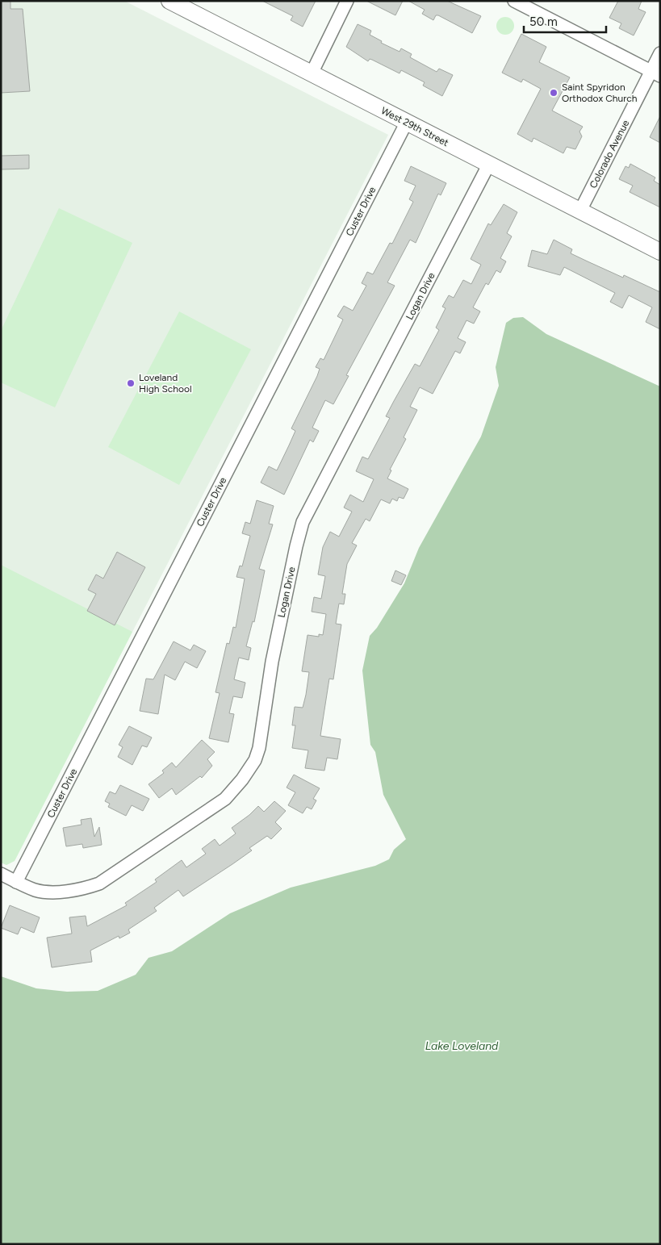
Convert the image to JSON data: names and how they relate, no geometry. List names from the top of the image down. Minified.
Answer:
{"streets":{"main road":["West 29th Street"],"street":["Colorado Avenue","Custer Drive","Logan Drive"]},"crossings":[["West 29th Street","Colorado Avenue"],["West 29th Street","Custer Drive"],["West 29th Street","Logan Drive"],["Custer Drive","Logan Drive"]],"water":["Lake Loveland"],"places":["Saint Spyridon Orthodox Church","Loveland High School"],"scale_bar":"50 m"}
